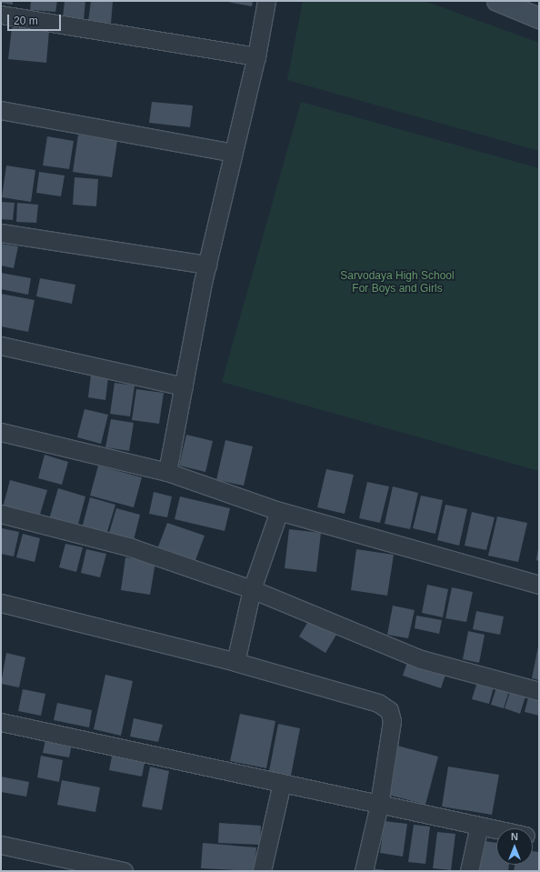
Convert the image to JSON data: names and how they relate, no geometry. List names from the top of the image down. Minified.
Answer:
{"parks":["Sarvodaya High School For Boys and Girls"],"scale_bar":"20 m","north":"top"}
